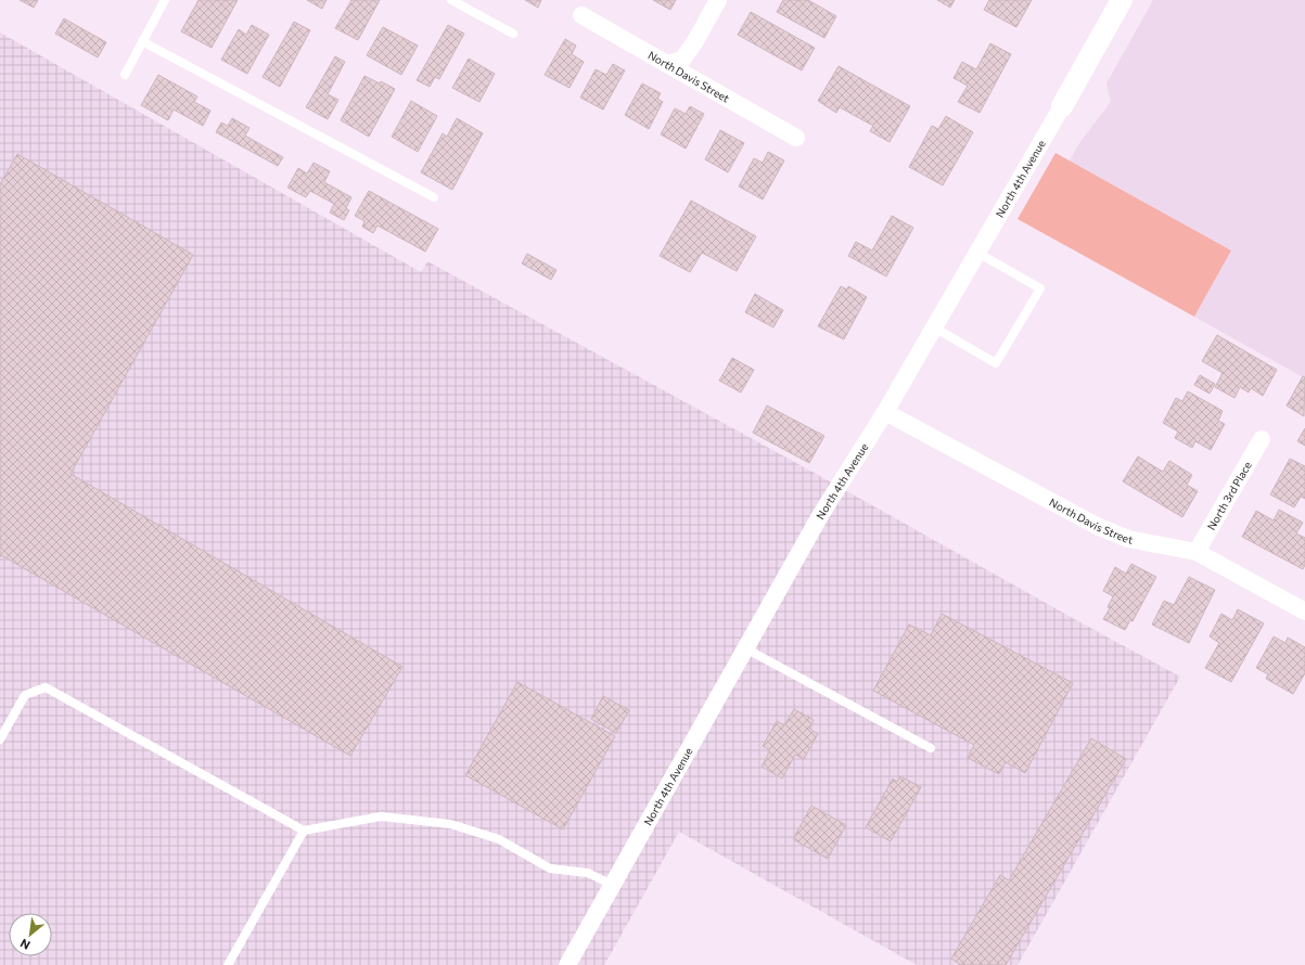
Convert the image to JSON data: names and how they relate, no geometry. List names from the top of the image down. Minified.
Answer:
{"streets":{"street":["North Davis Street","North 4th Avenue","North 3rd Place"]},"crossings":[["North Davis Street","North 4th Avenue"],["North Davis Street","North 3rd Place"]],"north":"bottom left"}
